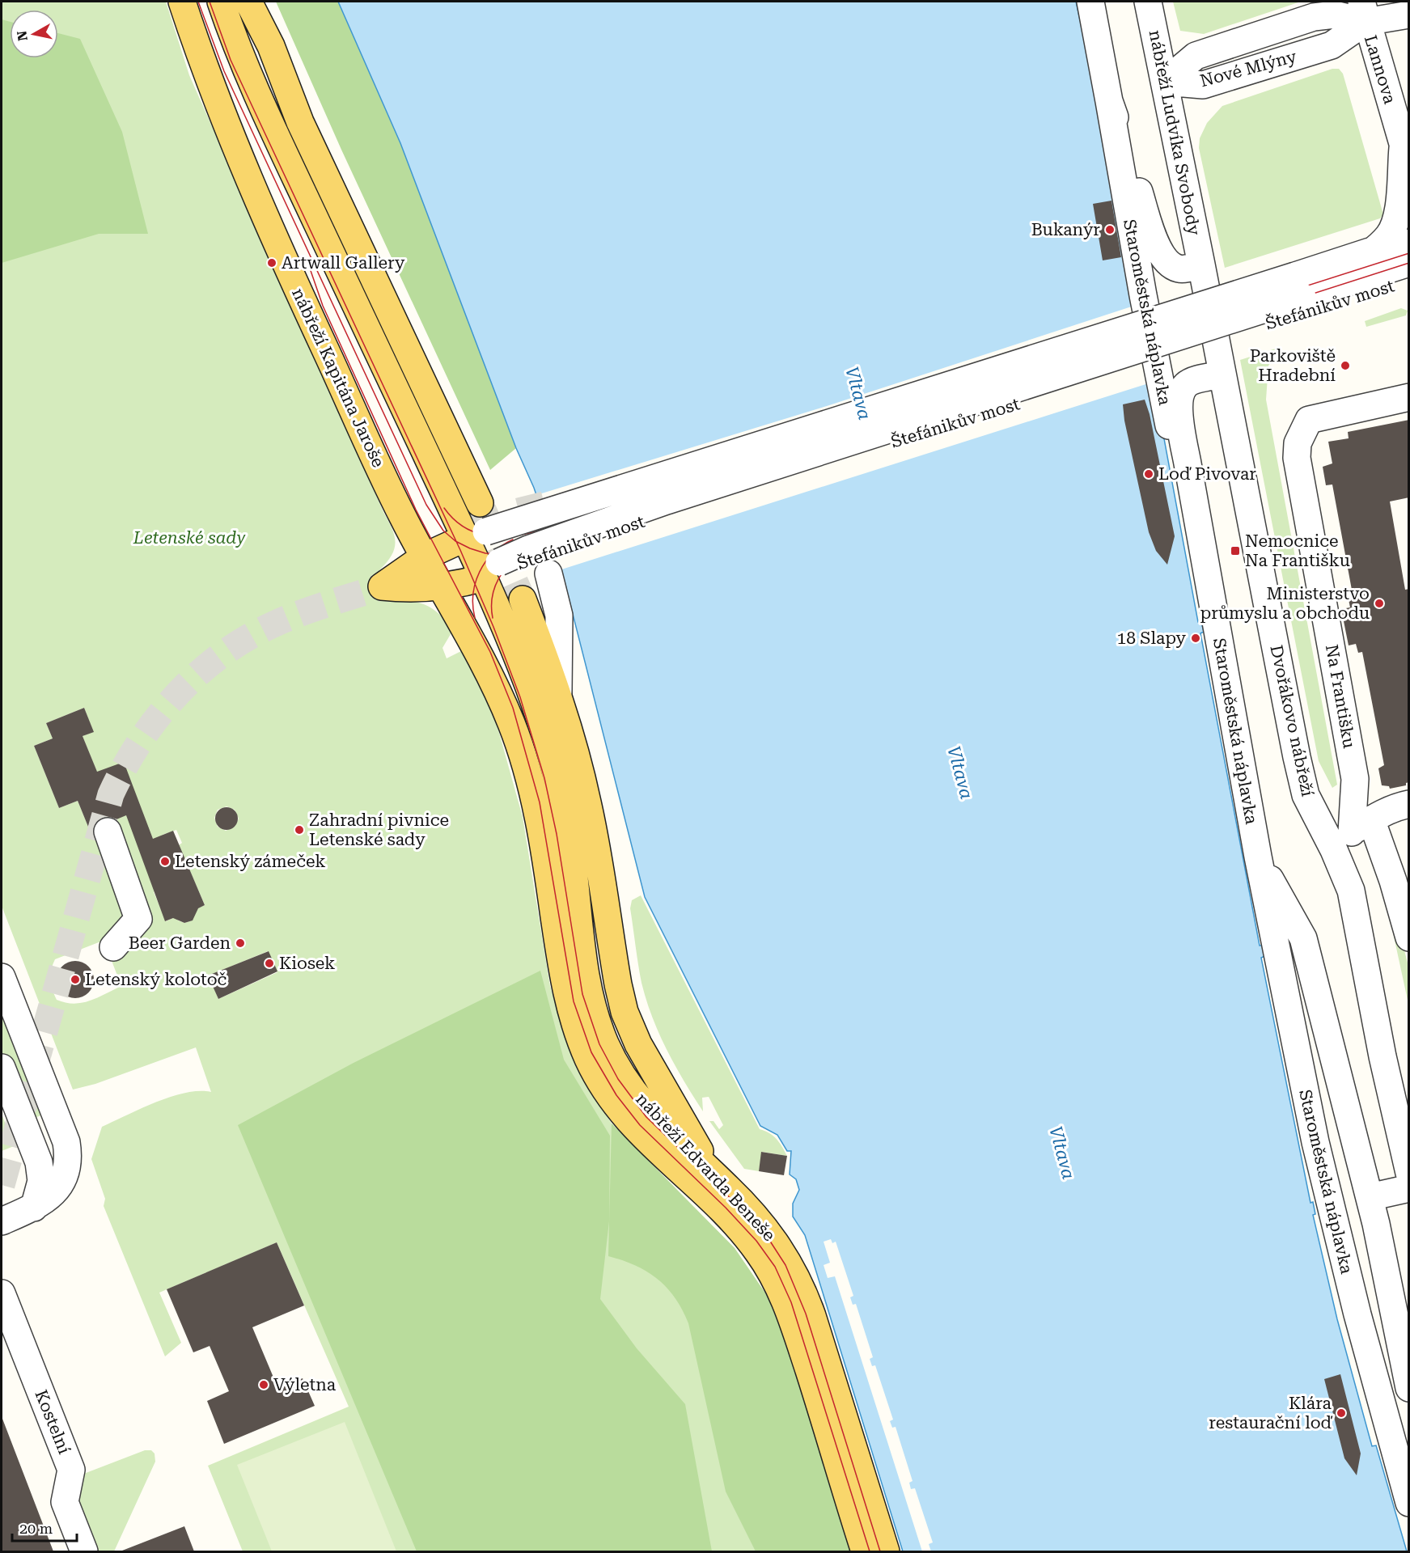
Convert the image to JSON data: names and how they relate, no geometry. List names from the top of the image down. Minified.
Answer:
{"streets":{"main road":["nábřeží Kapitána Jaroše","nábřeží Edvarda Beneše"],"street":["Nové Mlýny","Lannova","nábřeží Ludvíka Svobody","Štefánikův most","Staroměstská náplavka","Na Františku","Dvořákovo nábřeží","Kostelní"]},"crossings":[["Nové Mlýny","Lannova"],["Nové Mlýny","nábřeží Ludvíka Svobody"],["nábřeží Ludvíka Svobody","Staroměstská náplavka"],["nábřeží Ludvíka Svobody","Dvořákovo nábřeží"],["Štefánikův most","nábřeží Edvarda Beneše"],["Staroměstská náplavka","Dvořákovo nábřeží"],["nábřeží Kapitána Jaroše","nábřeží Edvarda Beneše"],["Na Františku","Dvořákovo nábřeží"]],"water":["Vltava"],"parks":["Letenské sady"],"places":{"other":["Bukanýr","Artwall Gallery","Parkoviště Hradební","Loď Pivovar","Ministerstvo průmyslu a obchodu","18 Slapy","Zahradní pivnice Letenské sady","Letenský zámeček","Beer Garden","Kiosek","Letenský kolotoč","Výletna","Klára restaurační loď"],"transit":["Nemocnice Na Františku"]},"scale_bar":"20 m","north":"left"}
